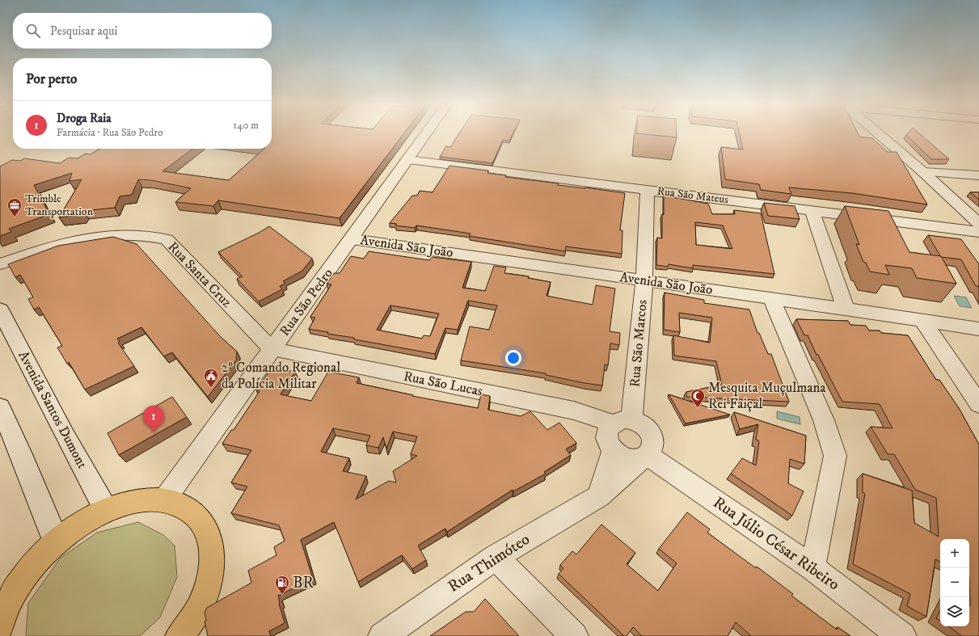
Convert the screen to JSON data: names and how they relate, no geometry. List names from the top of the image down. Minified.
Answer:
{"streets":{"street":["Rua São Mateus","Avenida São João","Rua Santa Cruz","Rua São Pedro","Rua São Marcos","Rua São Lucas","Avenida Santos Dumont","Rua Júlio César Ribeiro","Rua Thimóteo"]},"crossings":[["Rua São Mateus","Rua São Pedro"],["Rua São Mateus","Rua São Marcos"],["Avenida São João","Rua São Pedro"],["Avenida São João","Rua São Marcos"],["Rua Santa Cruz","Rua São Pedro"],["Rua Santa Cruz","Rua São Lucas"],["Rua São Pedro","Rua São Lucas"],["Rua São Marcos","Rua São Lucas"],["Rua São Marcos","Rua Júlio César Ribeiro"],["Rua São Marcos","Rua Thimóteo"],["Rua São Lucas","Rua Júlio César Ribeiro"],["Rua São Lucas","Rua Thimóteo"],["Rua Júlio César Ribeiro","Rua Thimóteo"]],"places":{"office":["Trimble Transportation"],"public building":["2º Comando Regional da Polícia Militar"],"mosque":["Mesquita Muçulmana Rei Faiçal"],"fuel station":["BR"]},"page":{"search":"Pesquisar aqui","heading":"Por perto","list":[{"mark":"1","name":"Droga Raia","note":"Farmácia · Rua São Pedro","value":"140 m"}],"pins":"1","map_buttons":["+","−"]}}
